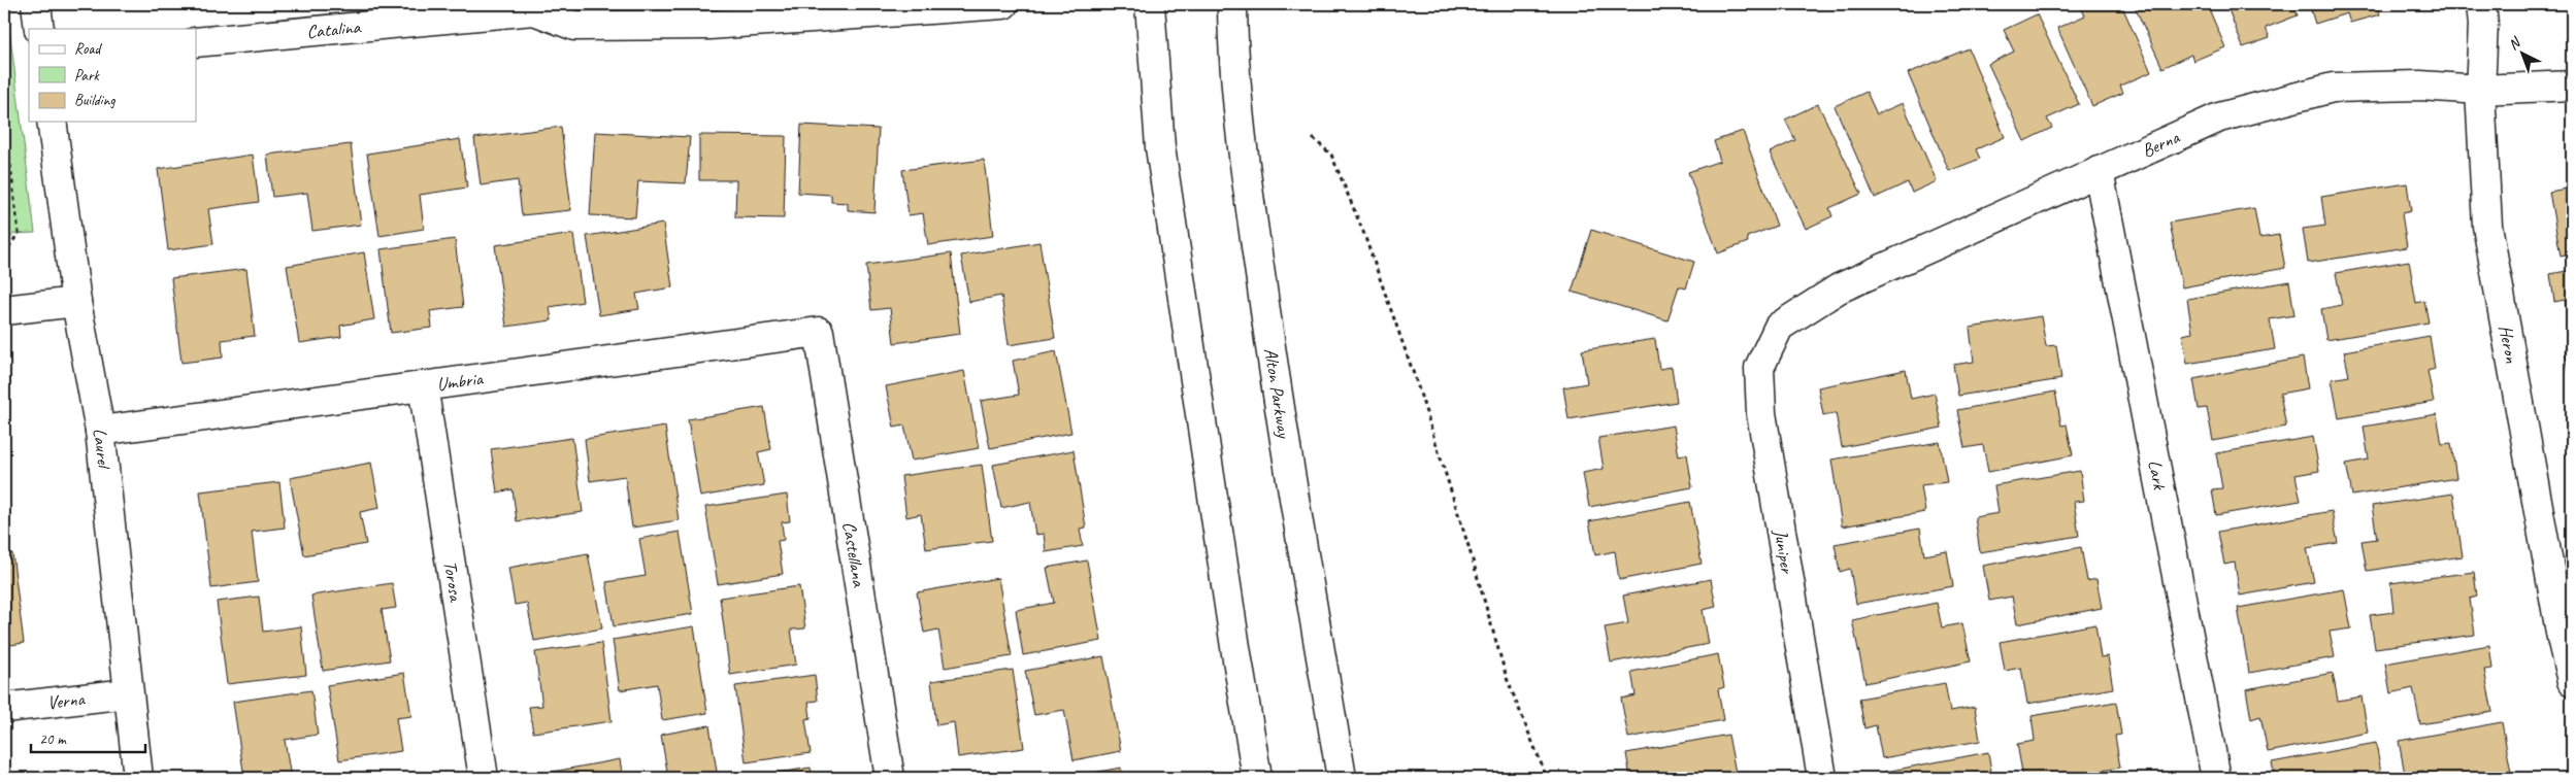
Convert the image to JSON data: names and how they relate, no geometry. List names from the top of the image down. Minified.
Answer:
{"streets":{"street":["Catalina","Berna","Heron","Umbria","Alton Parkway","Laurel","Lark","Juniper","Castellana","Torosa","Verna"]},"crossings":[["Berna","Heron"],["Berna","Lark"],["Berna","Juniper"],["Umbria","Laurel"],["Umbria","Castellana"],["Umbria","Torosa"],["Laurel","Verna"]],"legend":["Road","Park","Building"],"scale_bar":"20 m","north":"top left"}
